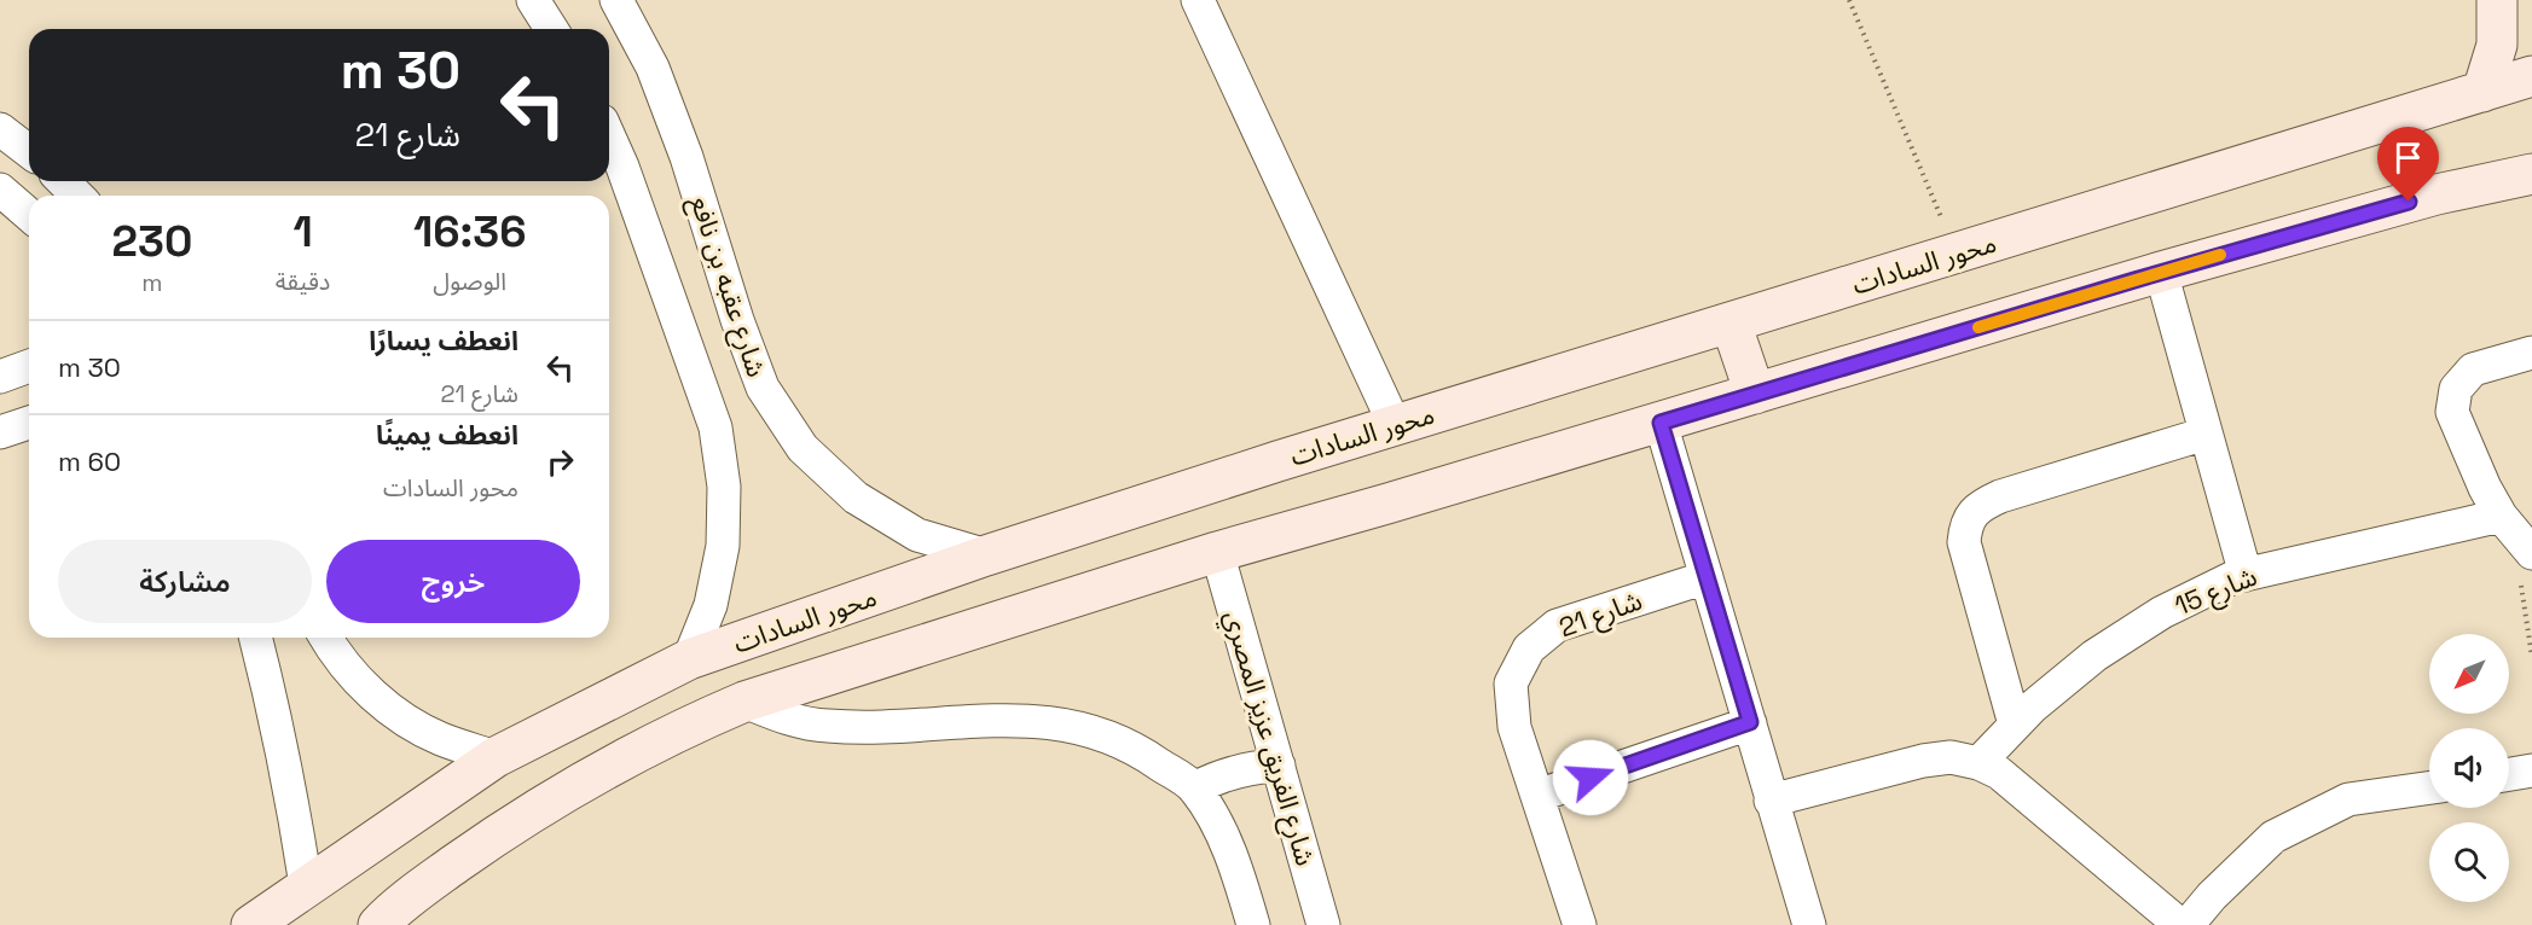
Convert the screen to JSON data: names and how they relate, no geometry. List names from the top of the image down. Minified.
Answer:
{"streets":{"street":["محور السادات","شارع عقبه بن نافع","شارع 15","شارع 21","شارع الفريق عزيز المصري"]},"crossings":[["محور السادات","شارع عقبه بن نافع"]],"north":"bottom left","page":{"turn":["30 m","شارع 21"],"eta":["16:36","الوصول","1","دقيقة","230","m"],"list":[{"name":"انعطف يسارًا","note":"شارع 21","value":"30 m"},{"name":"انعطف يمينًا","note":"محور السادات","value":"60 m"}],"buttons":["خروج","مشاركة"]}}
